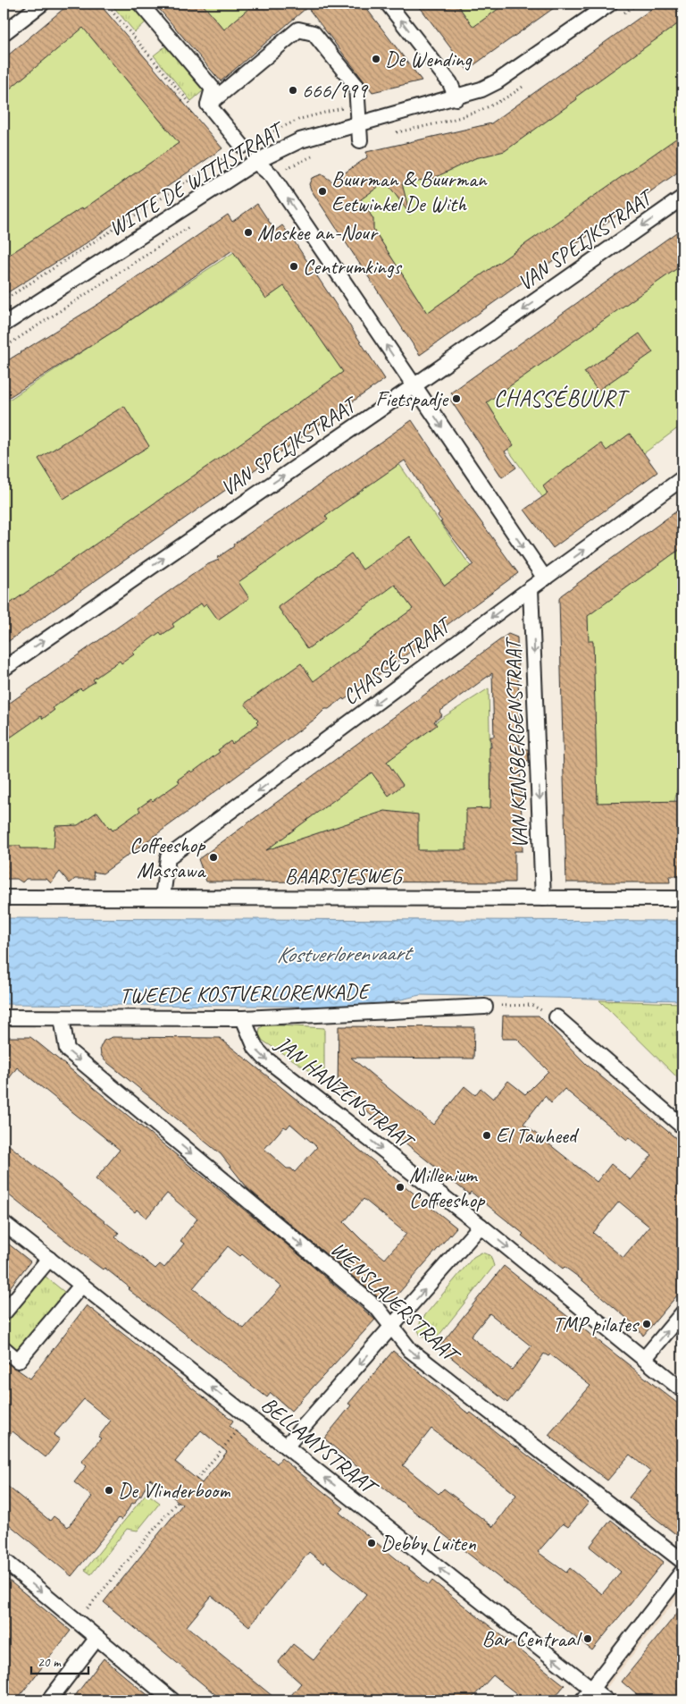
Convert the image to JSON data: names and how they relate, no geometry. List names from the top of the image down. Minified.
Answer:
{"streets":{"street":["WITTE DE WITHSTRAAT","VAN SPEIJKSTRAAT","CHASSÉSTRAAT","VAN KINSBERGENSTRAAT","BAARSJESWEG","TWEEDE KOSTVERLORENKADE","JAN HANZENSTRAAT","WENSLAUERSTRAAT","BELLAMYSTRAAT"]},"crossings":[["CHASSÉSTRAAT","VAN KINSBERGENSTRAAT"],["CHASSÉSTRAAT","BAARSJESWEG"],["VAN KINSBERGENSTRAAT","BAARSJESWEG"],["TWEEDE KOSTVERLORENKADE","JAN HANZENSTRAAT"],["TWEEDE KOSTVERLORENKADE","WENSLAUERSTRAAT"]],"one_way":["VAN KINSBERGENSTRAAT","JAN HANZENSTRAAT","WENSLAUERSTRAAT","BELLAMYSTRAAT"],"districts":["CHASSÉBUURT"],"water":["Kostverlorenvaart"],"places":["De Wending","666/999","Buurman & Buurman Eetwinkel De With","Moskee an-Nour","Centrumkings","Fietspadje","Coffeeshop Massawa","El Tawheed","Millenium Coffeeshop","TMP pilates","De Vlinderboom","Debby Luiten","Bar Centraal"],"scale_bar":"20 m"}
